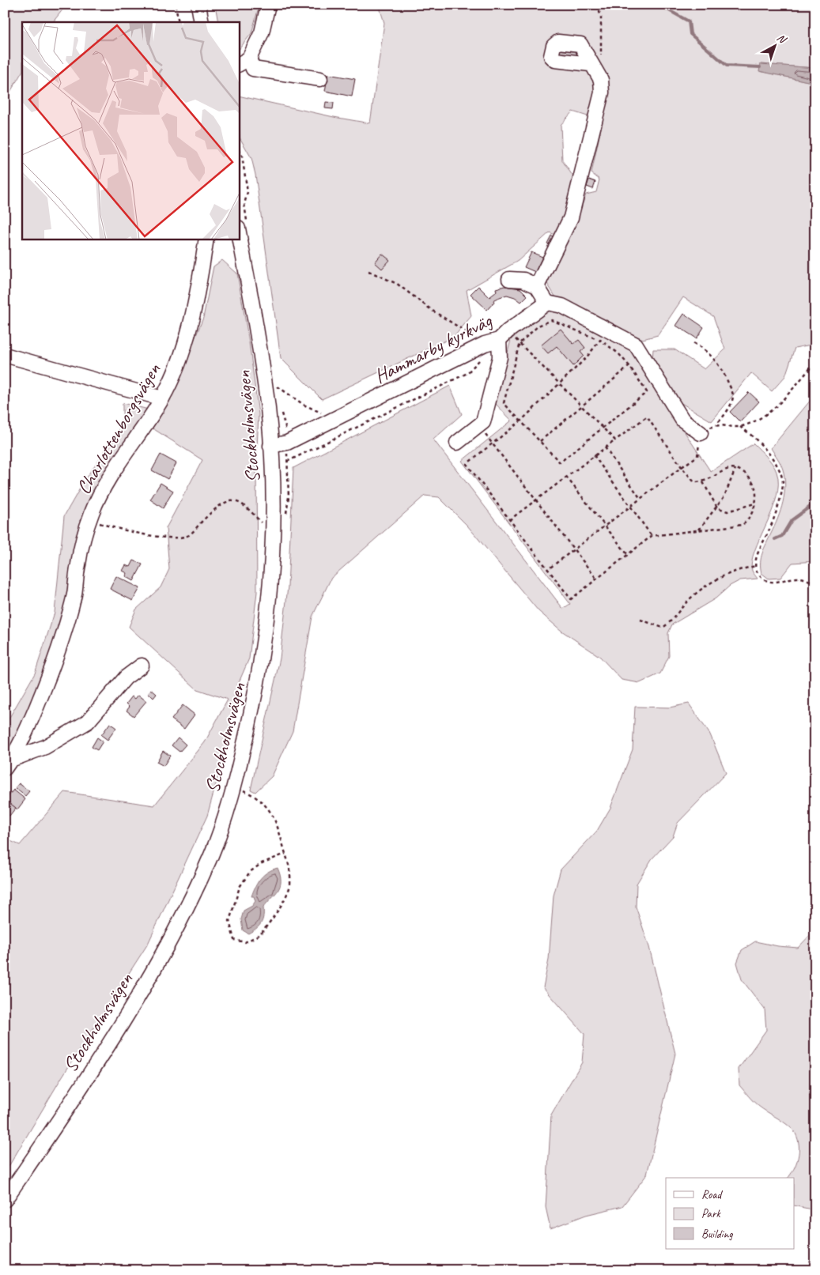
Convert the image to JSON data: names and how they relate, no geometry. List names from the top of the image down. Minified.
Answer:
{"streets":{"street":["Hammarby kyrkväg","Stockholmsvägen","Charlottenborgsvägen"]},"crossings":[["Hammarby kyrkväg","Stockholmsvägen"]],"legend":["Road","Park","Building"],"north":"top right"}
